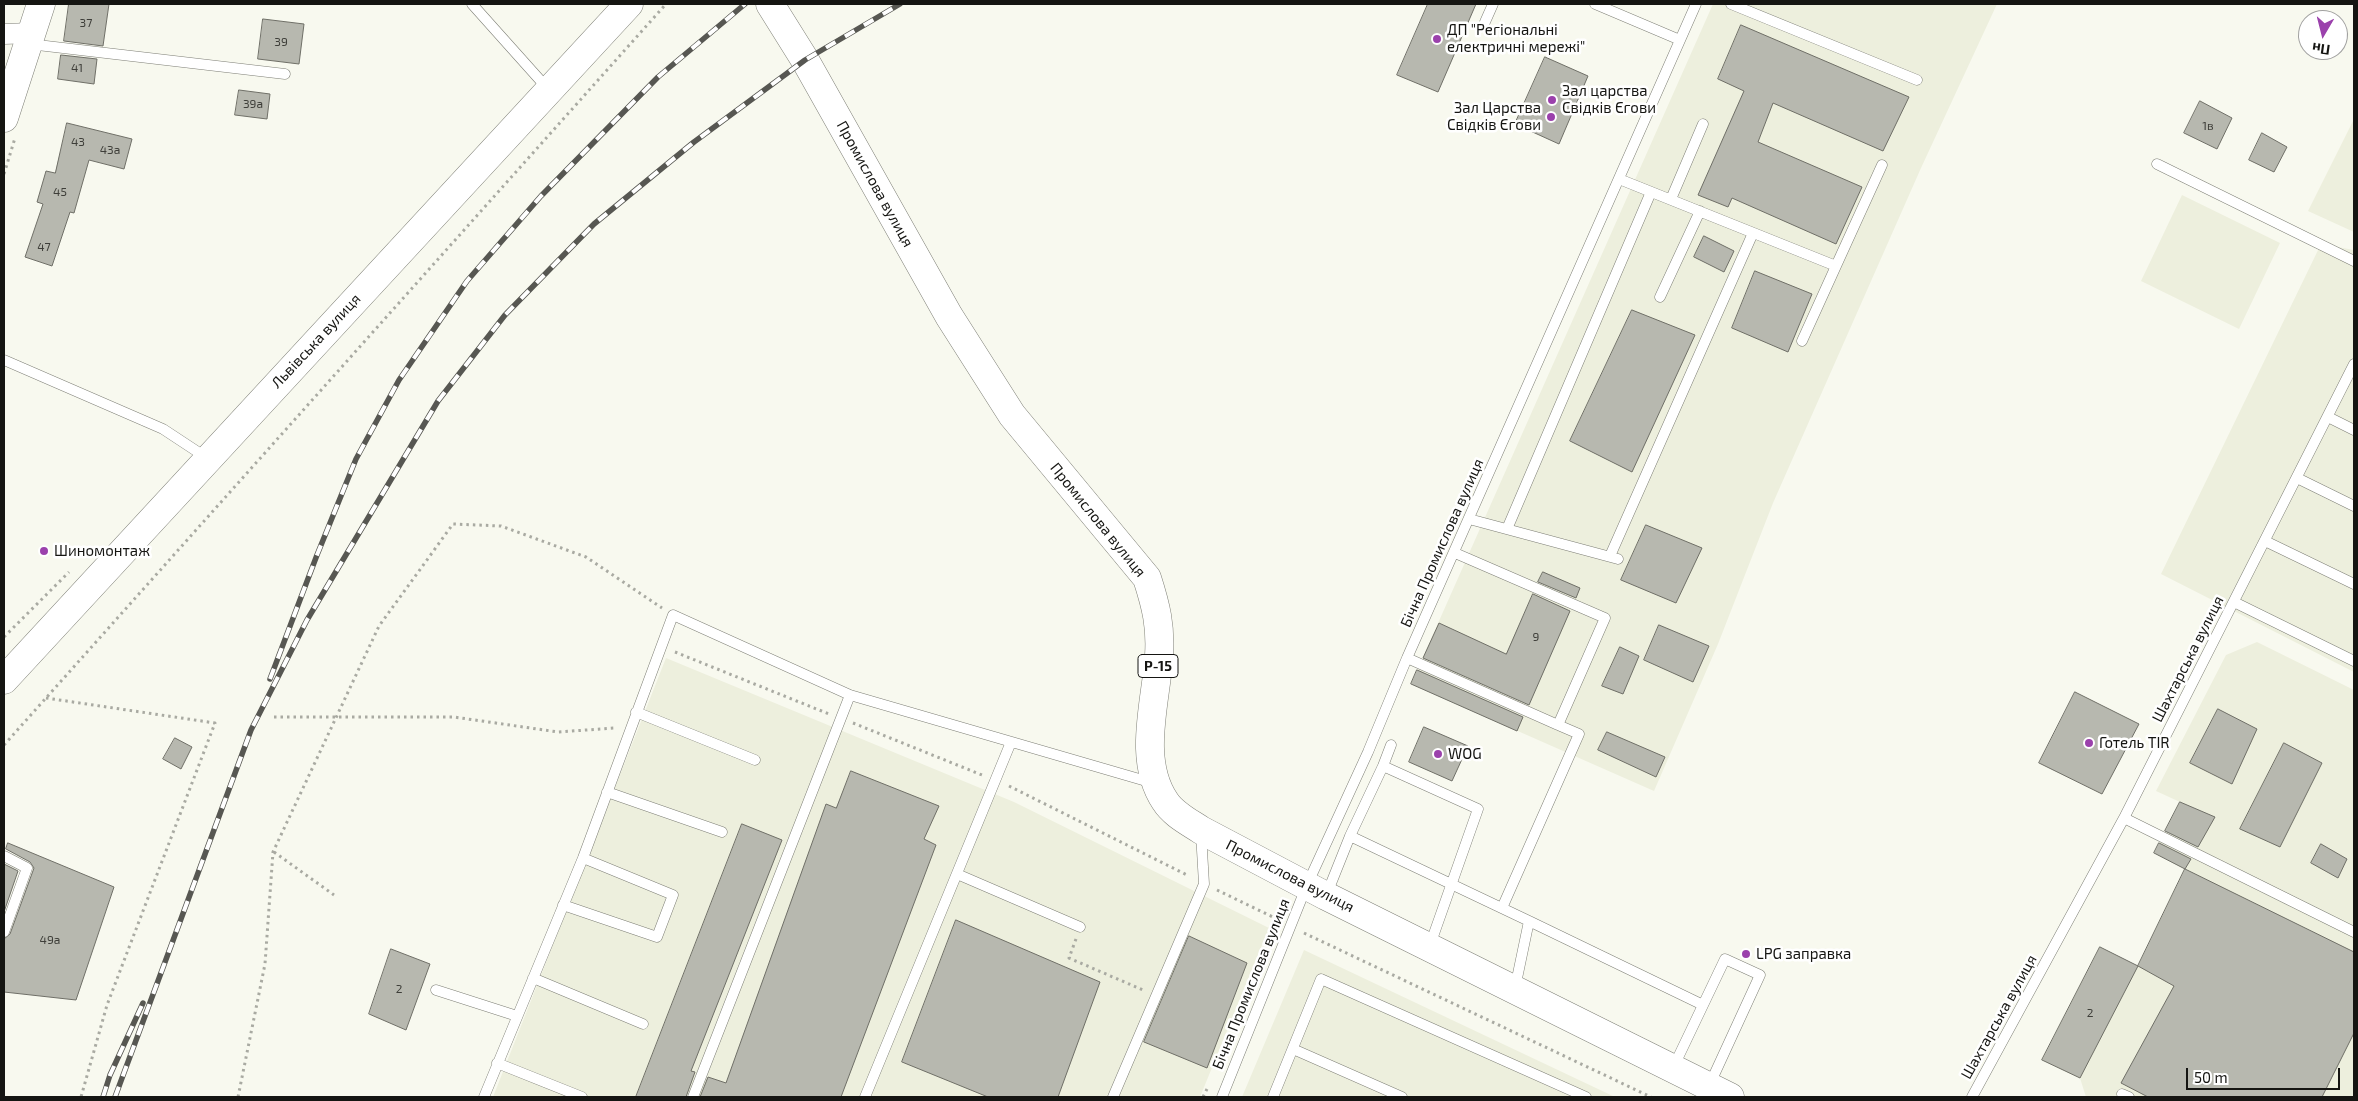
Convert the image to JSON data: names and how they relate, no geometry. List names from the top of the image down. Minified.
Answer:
{"streets":{"main road":["Промислова вулиця","Львівська вулиця","Р-15"],"lane":["Бічна Промислова вулиця","Шахтарська вулиця"]},"crossings":[["Промислова вулиця","Бічна Промислова вулиця"]],"places":["ДП \"Регіональні електричні мережі\"","Зал царства Свідків Єгови","Зал Царства Свідків Єгови","Шиномонтаж","Готель TIR","WOG","LPG заправка"],"house_numbers":["37","39","41","39а","1в","43","43а","45","47","9","49а","2","2"],"scale_bar":"50 m","north":"bottom"}
